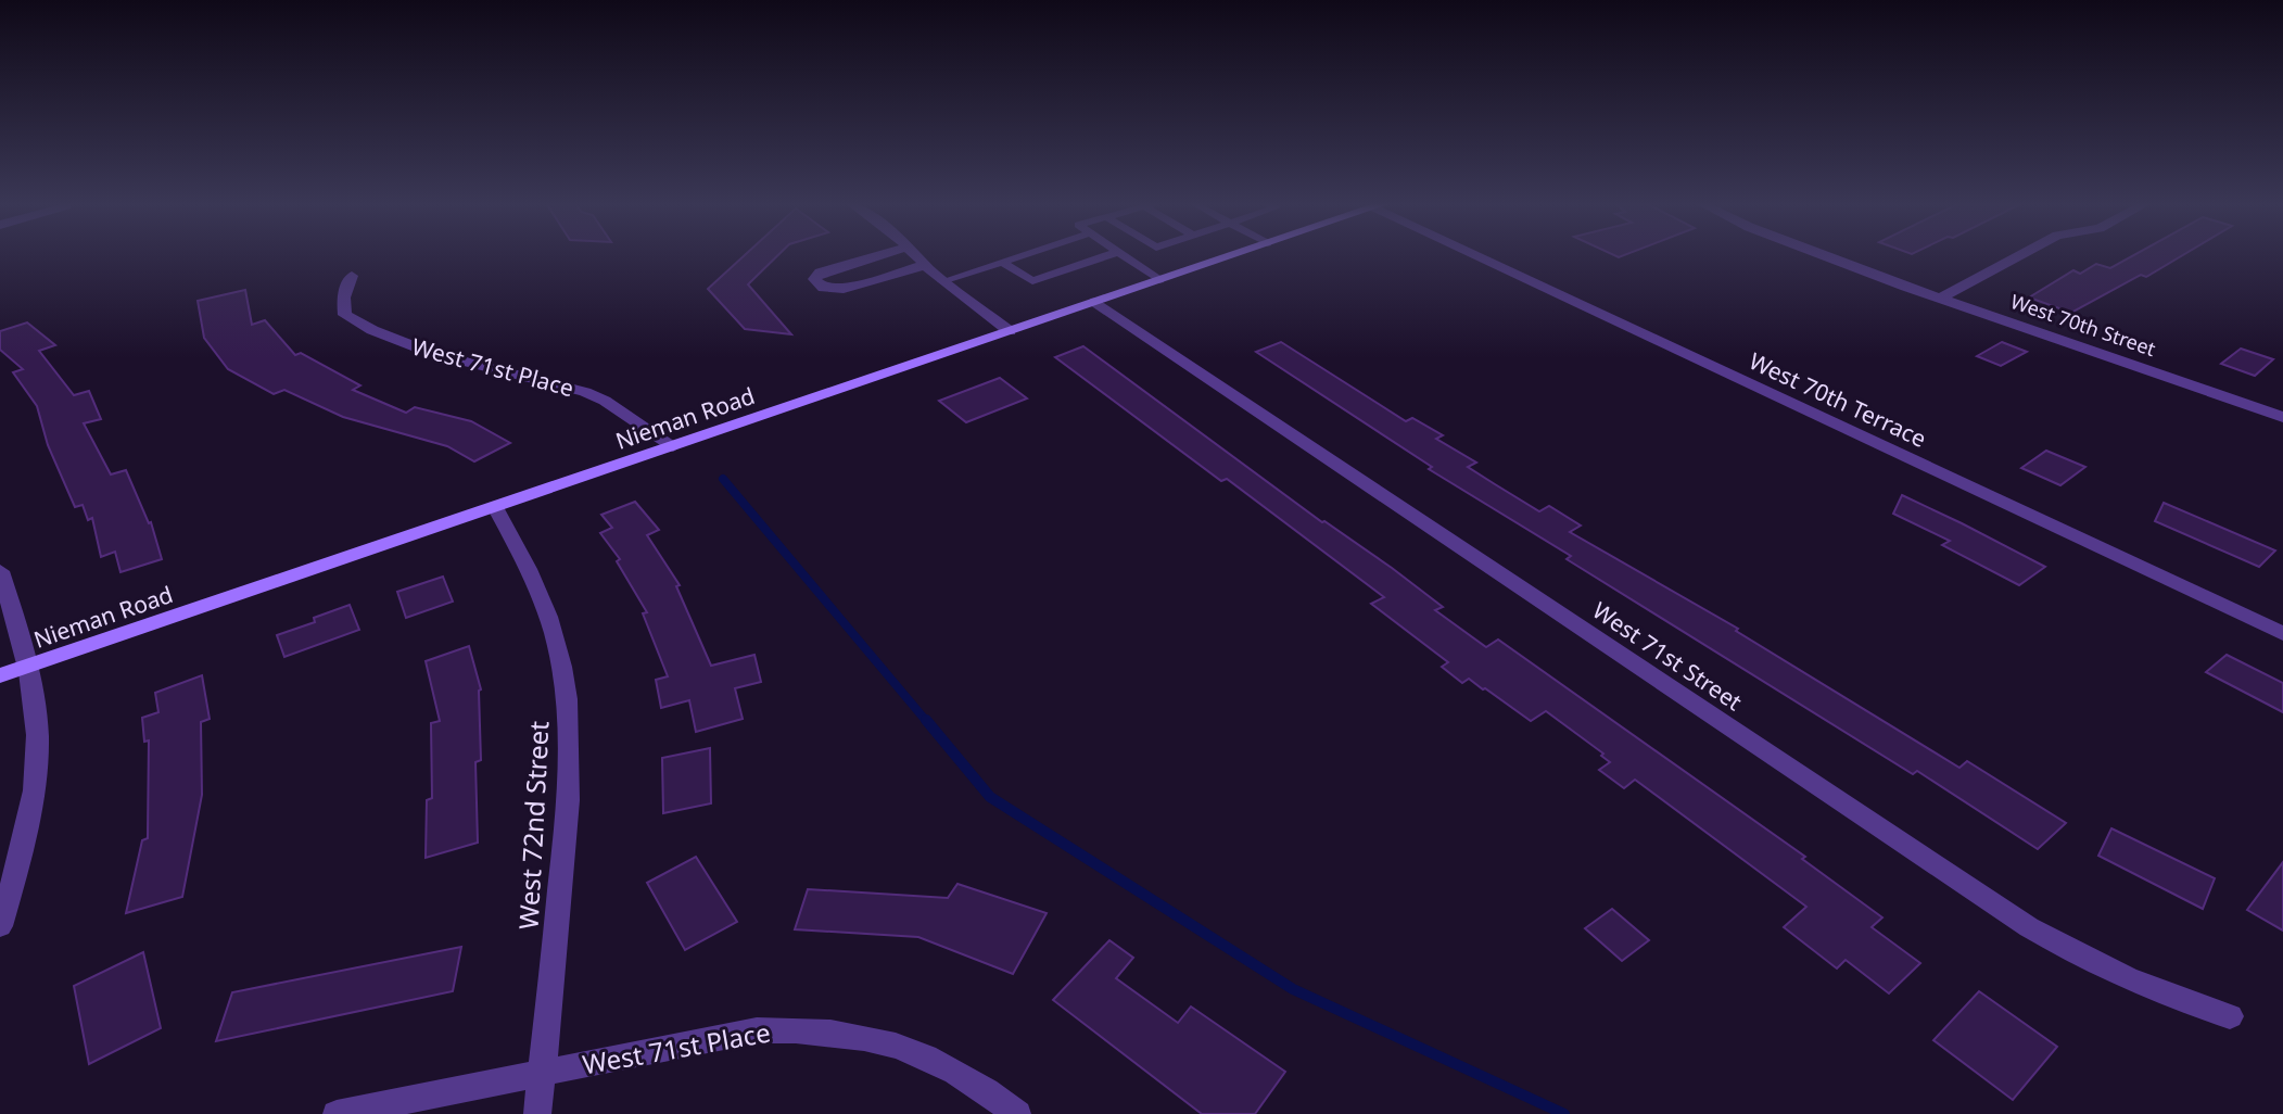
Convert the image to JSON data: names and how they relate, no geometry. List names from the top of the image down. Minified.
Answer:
{"streets":{"main road":["Nieman Road"],"street":["West 70th Street","West 71st Place","West 70th Terrace","West 71st Street","West 72nd Street"]},"crossings":[["West 71st Place","Nieman Road"],["West 71st Place","West 72nd Street"],["Nieman Road","West 71st Street"],["Nieman Road","West 72nd Street"]]}
